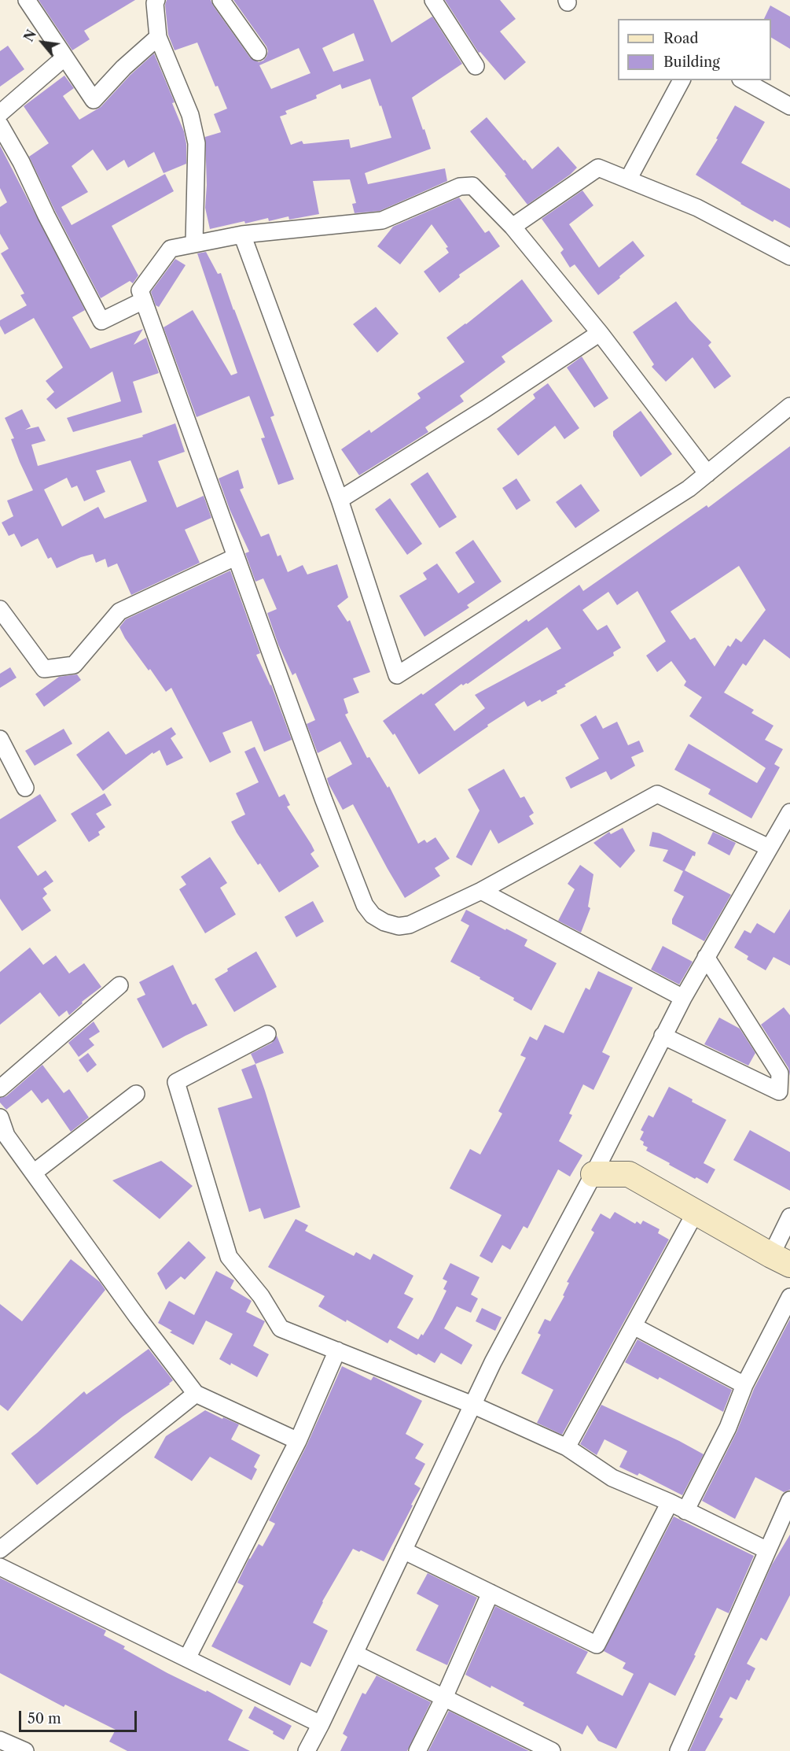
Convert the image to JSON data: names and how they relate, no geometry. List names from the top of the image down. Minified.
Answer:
{"legend":["Road","Building"],"scale_bar":"50 m","north":"top left"}
